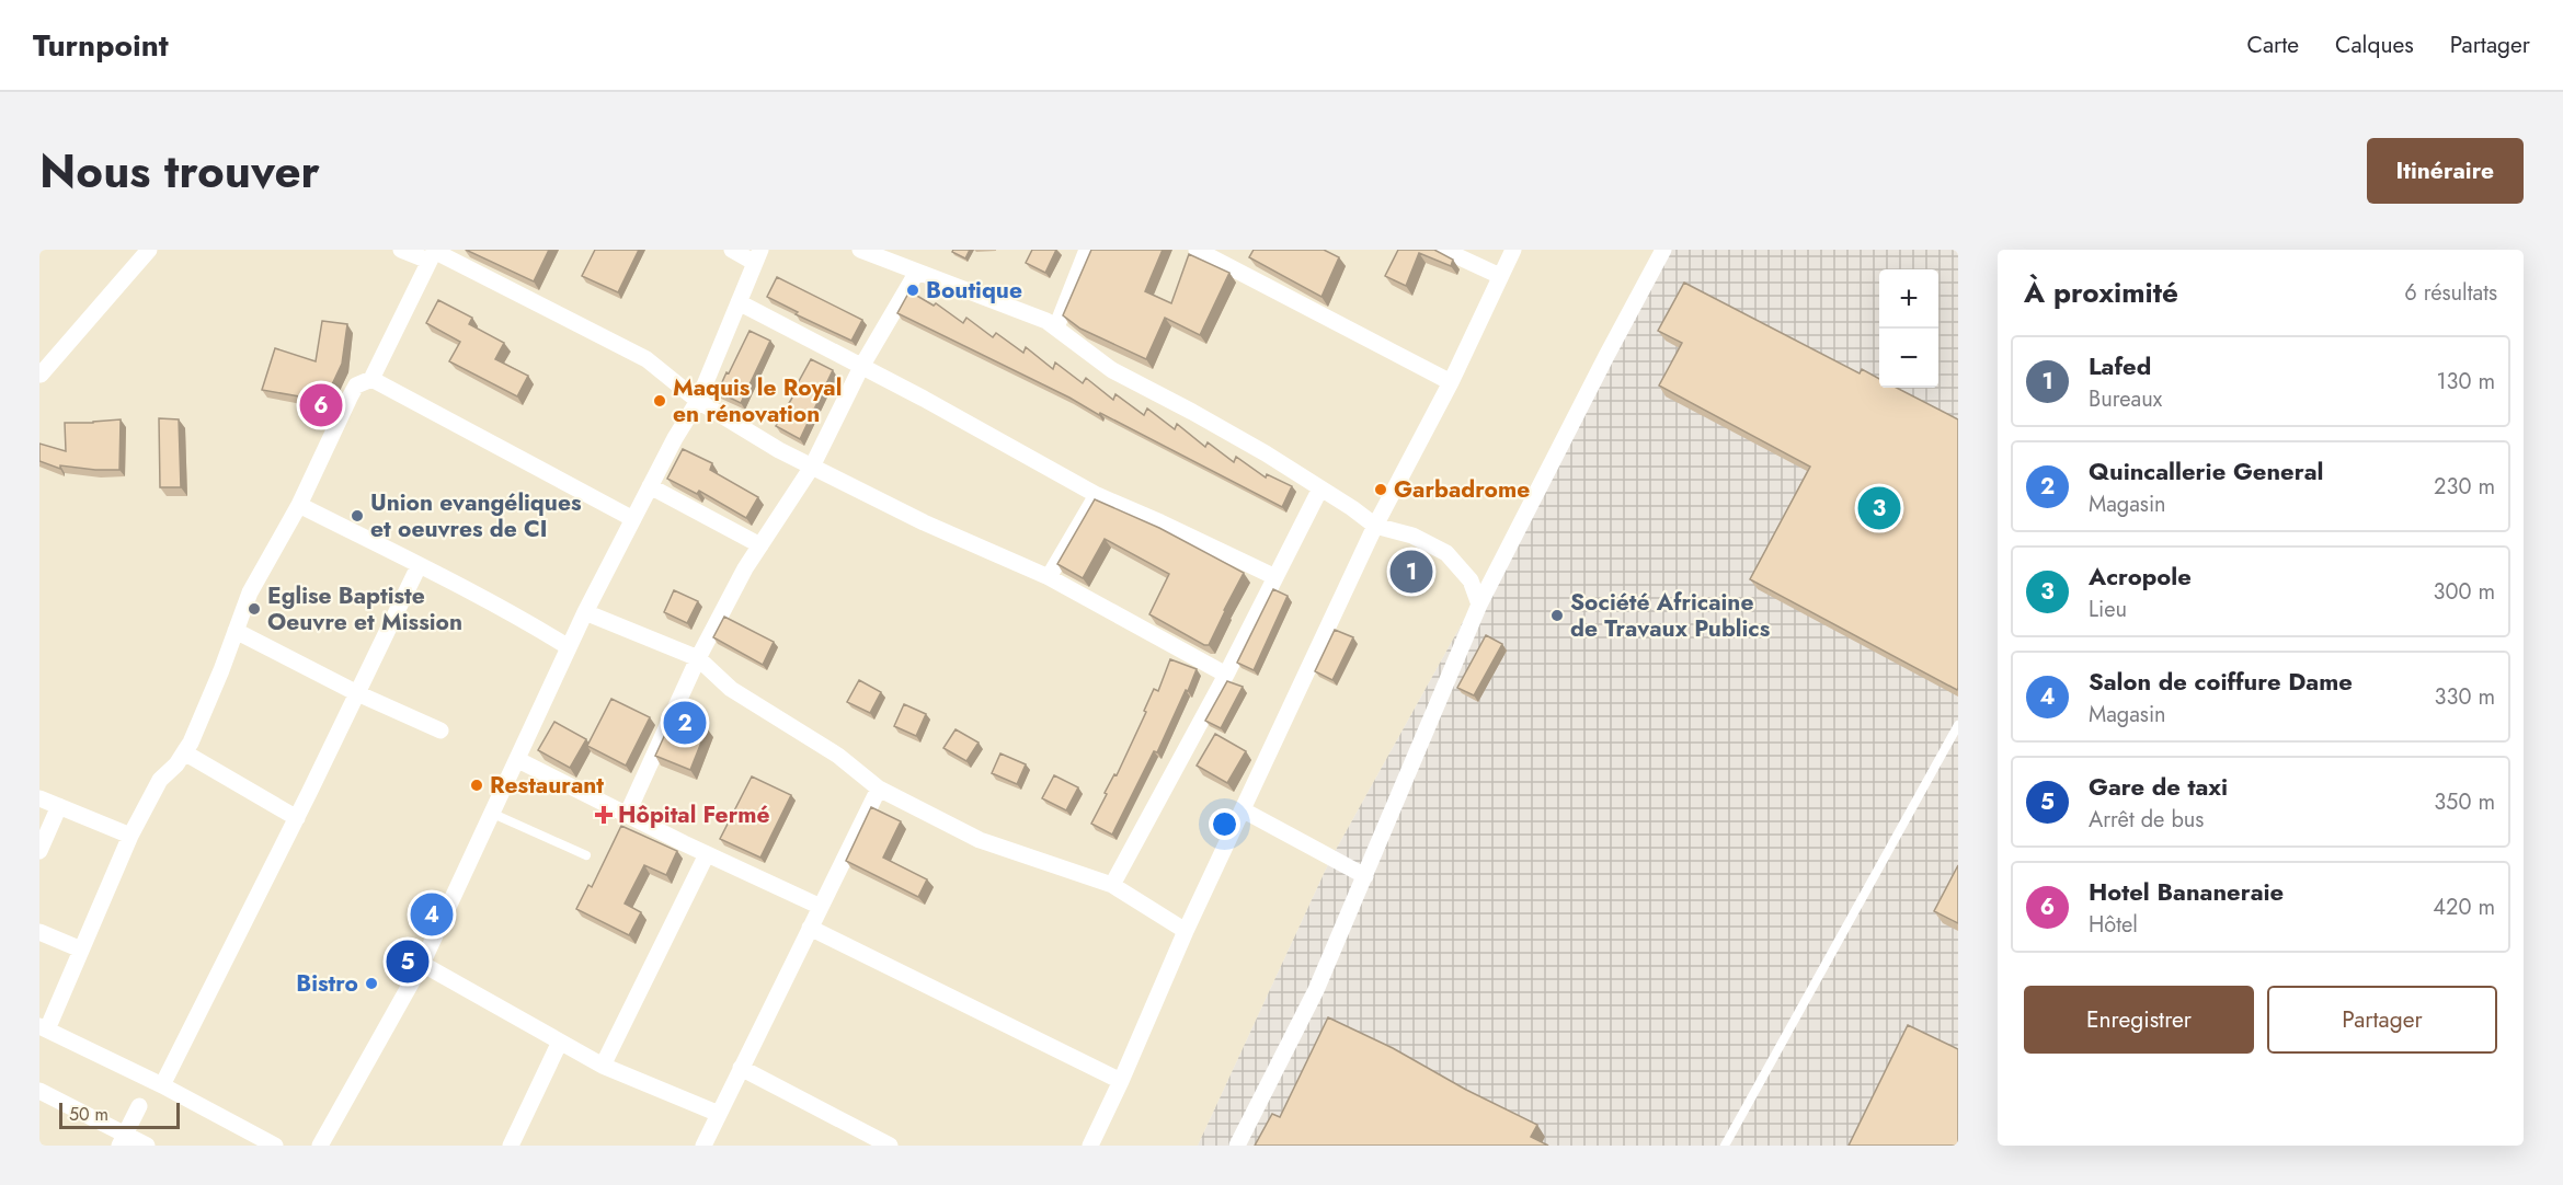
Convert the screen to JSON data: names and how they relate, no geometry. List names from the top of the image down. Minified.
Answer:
{"places":{"other":["Boutique","Maquis le Royal en rénovation","Garbadrome","Union evangéliques et oeuvres de CI","Eglise Baptiste Oeuvre et Mission","Société Africaine de Travaux Publics","Restaurant","Bistro"],"health":["Hôpital Fermé"]},"scale_bar":"50 m","page":{"header":"Turnpoint","nav":["Carte","Calques","Partager"],"title":"Nous trouver","buttons":["Itinéraire",["Enregistrer","Partager"]],"heading":["À proximité","6 résultats"],"map_buttons":["+","−"],"list":[{"mark":"1","name":"Lafed","note":"Bureaux","value":"130 m"},{"mark":"2","name":"Quincallerie General","note":"Magasin","value":"230 m"},{"mark":"3","name":"Acropole","note":"Lieu","value":"300 m"},{"mark":"4","name":"Salon de coiffure Dame","note":"Magasin","value":"330 m"},{"mark":"5","name":"Gare de taxi","note":"Arrêt de bus","value":"350 m"},{"mark":"6","name":"Hotel Bananeraie","note":"Hôtel","value":"420 m"}],"pins":["6","3","1","2","4","5"],"scale":"50 m"}}
